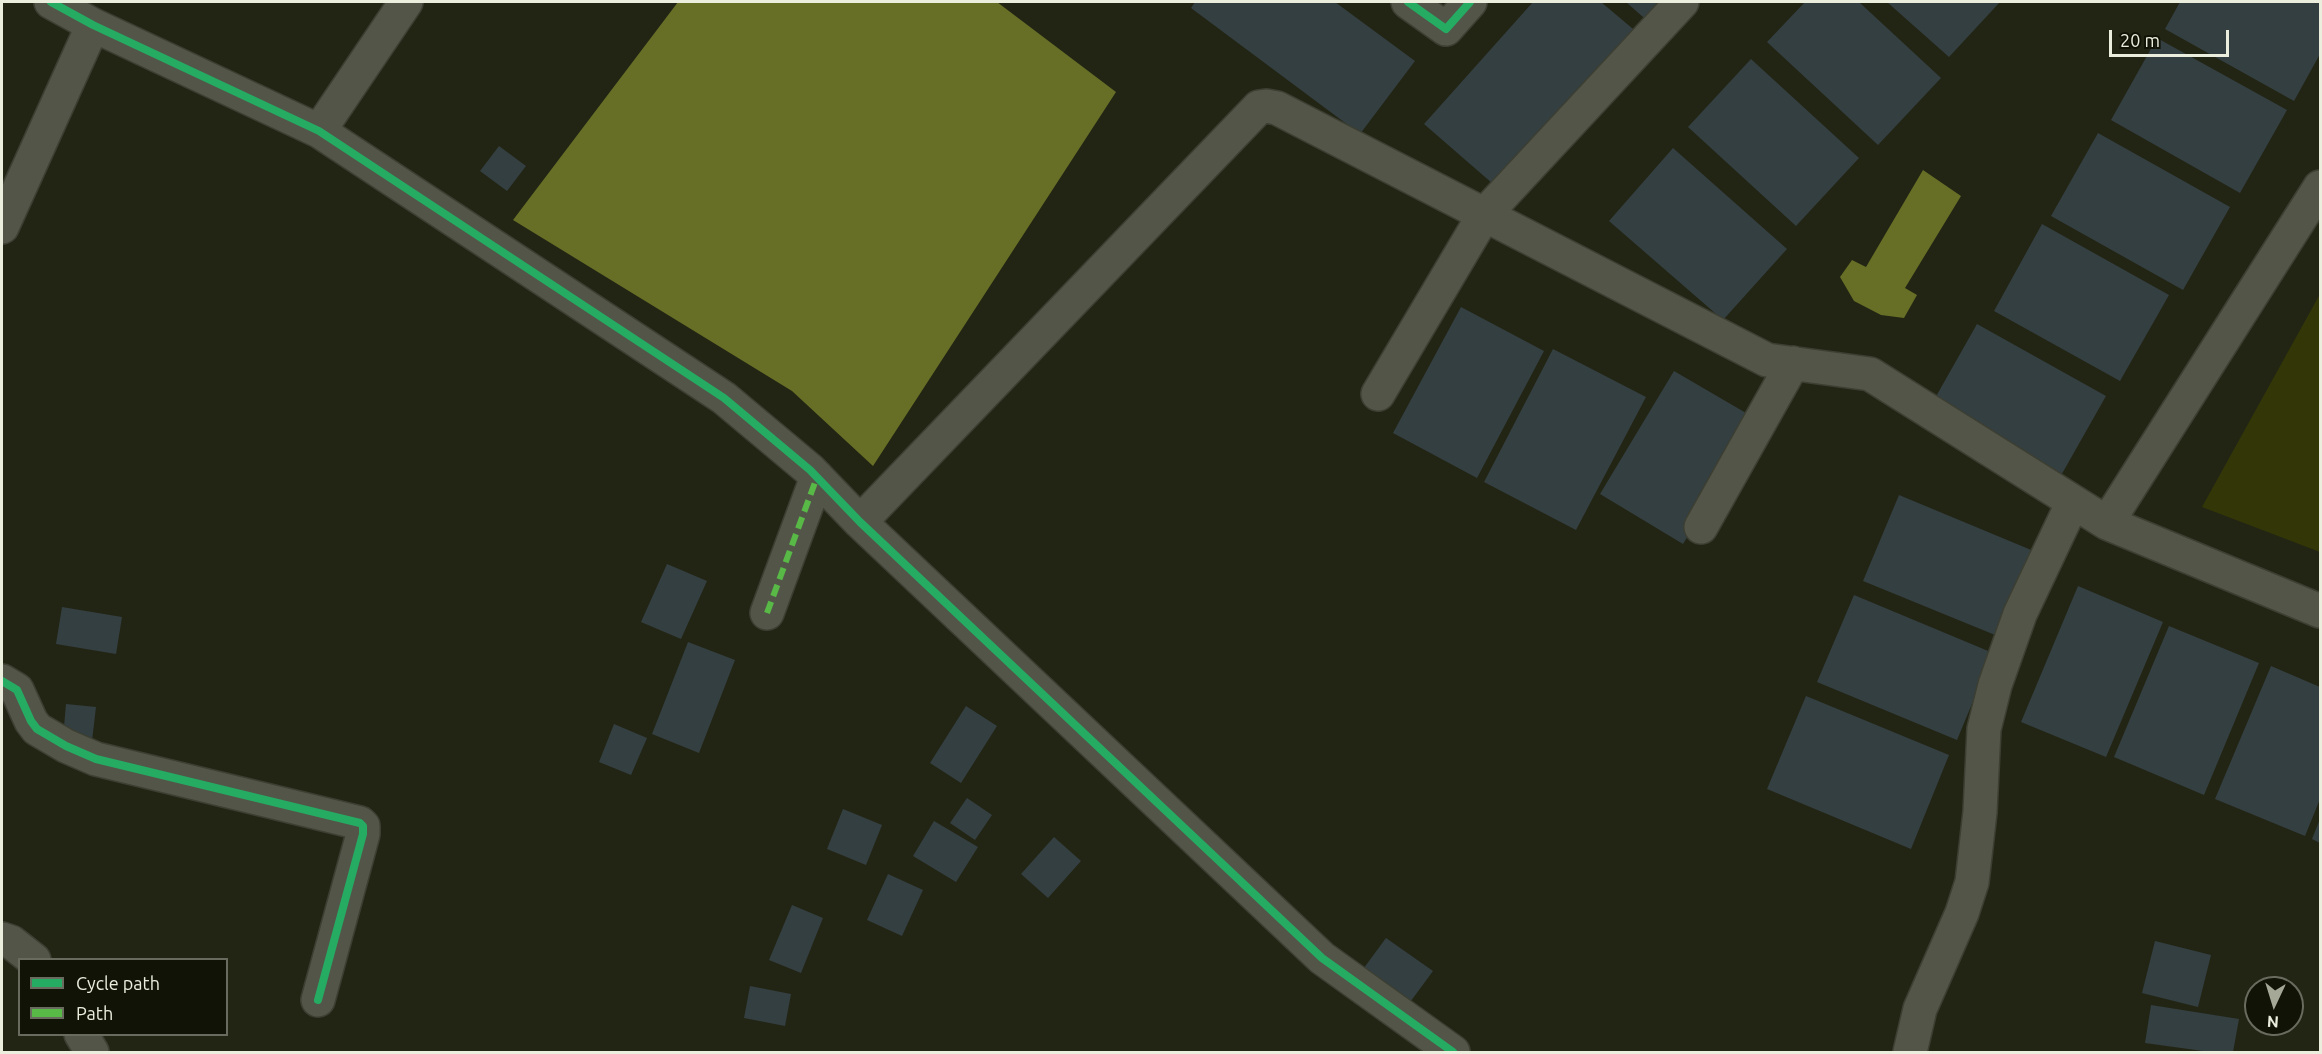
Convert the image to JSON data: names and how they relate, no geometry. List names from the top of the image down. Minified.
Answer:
{"legend":["Cycle path","Path"],"scale_bar":"20 m","north":"bottom"}
